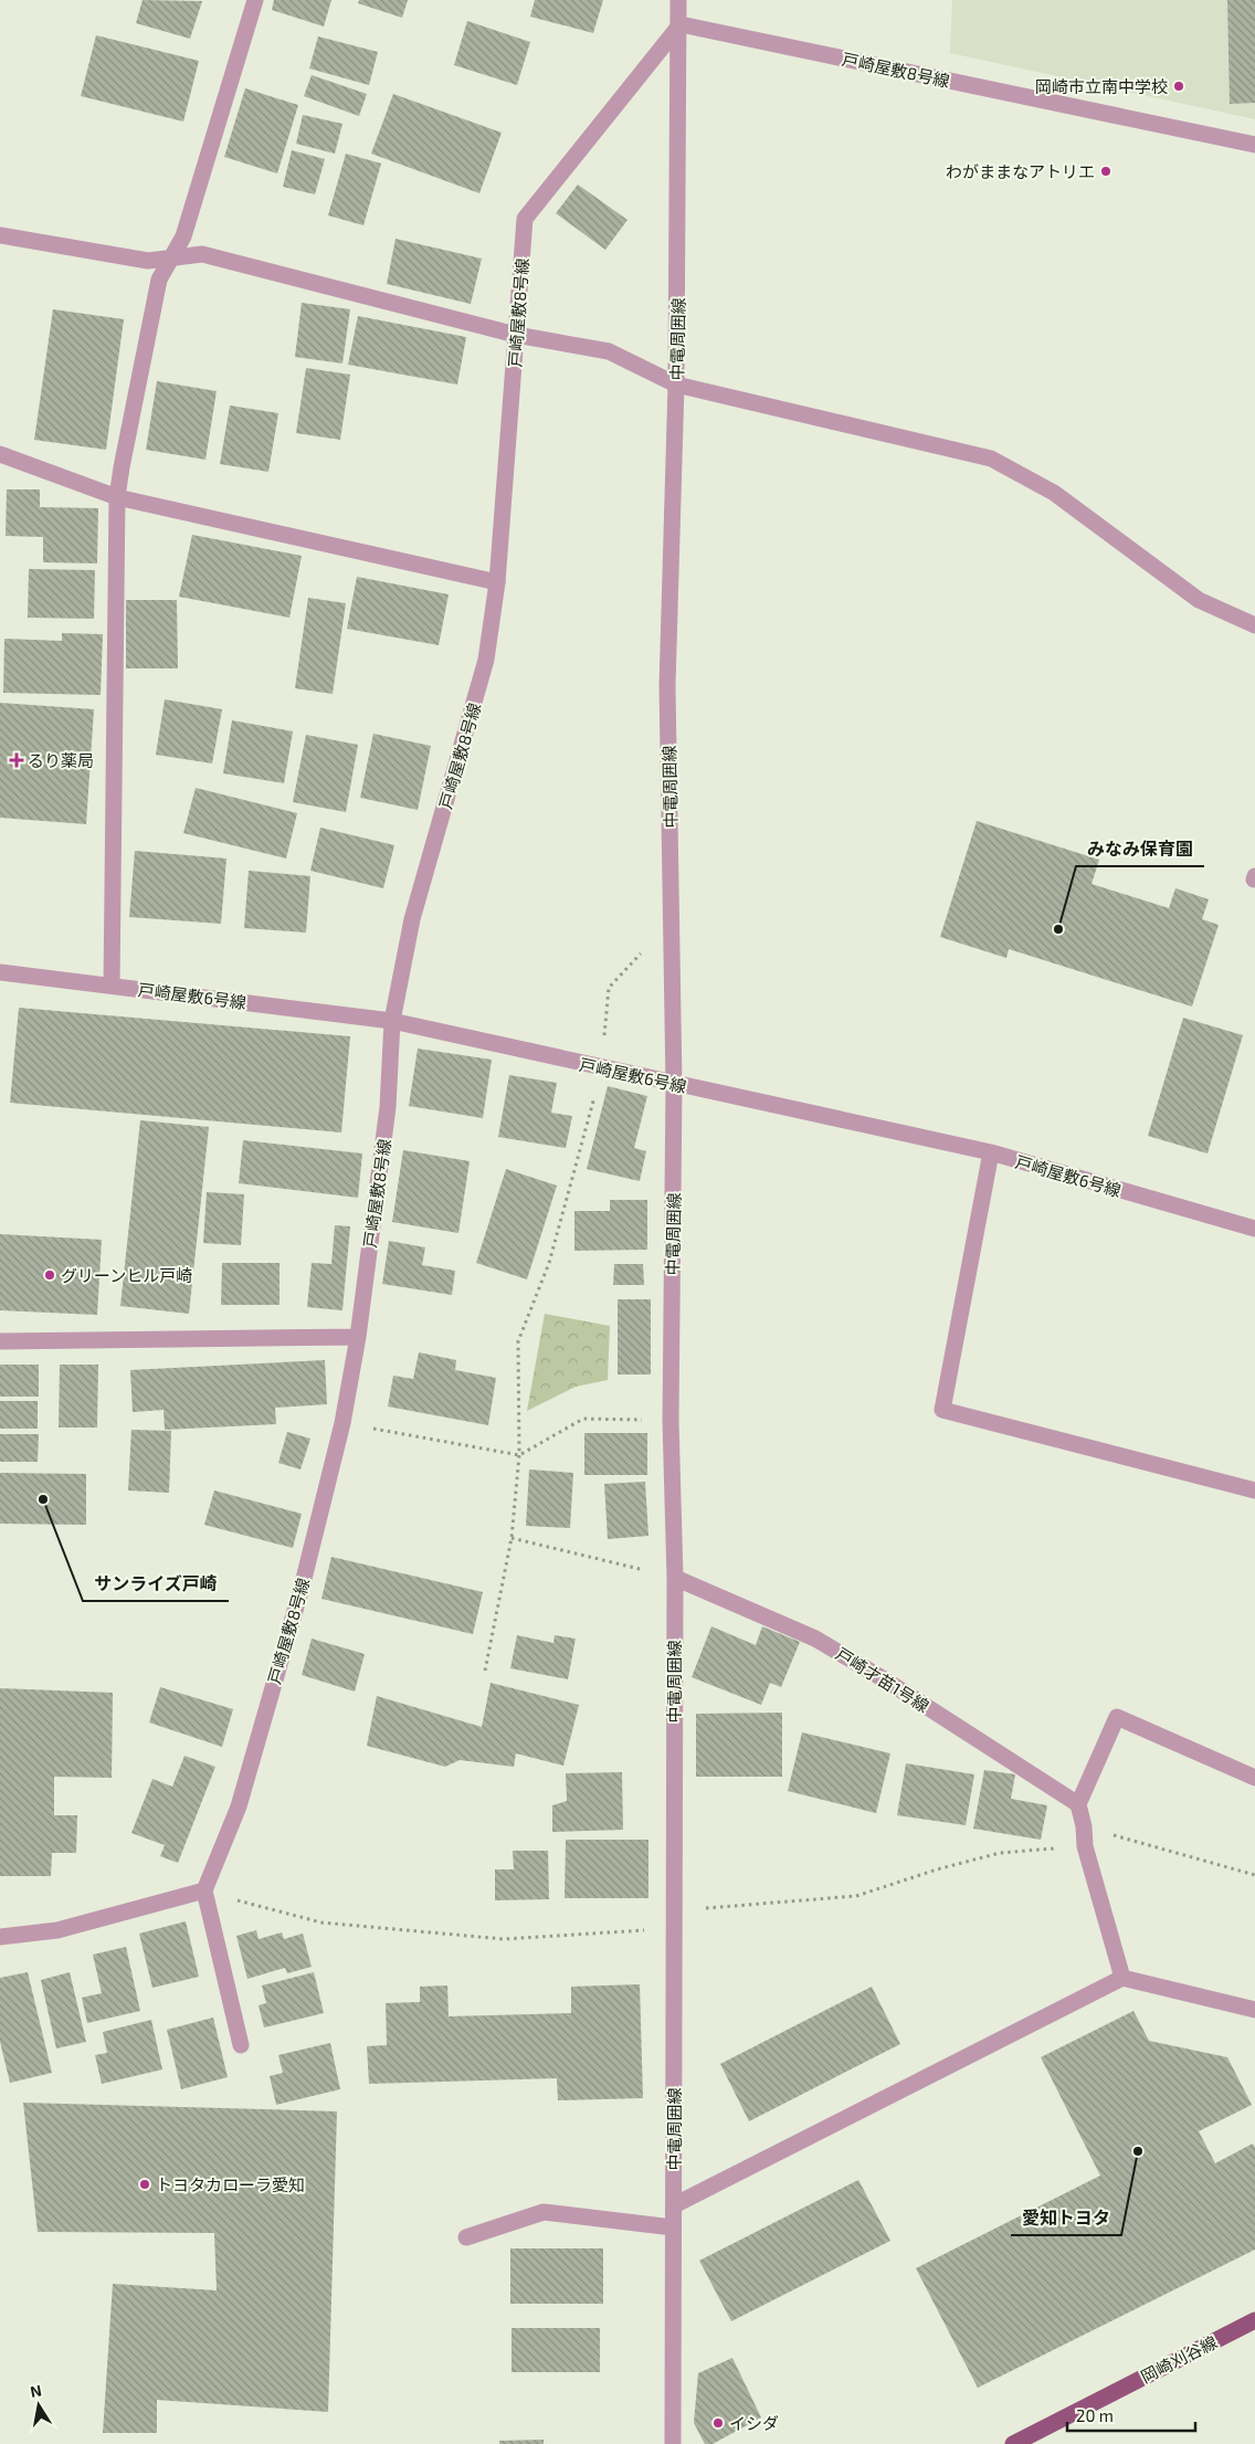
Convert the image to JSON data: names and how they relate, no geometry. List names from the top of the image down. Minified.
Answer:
{"streets":{"main road":["岡崎刈谷線"],"street":["戸崎屋敷8号線","中電周囲線","戸崎屋敷6号線","戸崎才苗1号線"]},"crossings":[["戸崎屋敷8号線","中電周囲線"],["戸崎屋敷8号線","戸崎屋敷6号線"],["中電周囲線","戸崎屋敷6号線"],["中電周囲線","戸崎才苗1号線"]],"places":{"other":["岡崎市立南中学校","わがままなアトリエ","みなみ保育園","グリーンヒル戸崎","サンライズ戸崎","愛知トヨタ","トヨタカローラ愛知","イシダ"],"health":["るり薬局"]},"scale_bar":"20 m","north":"top"}
